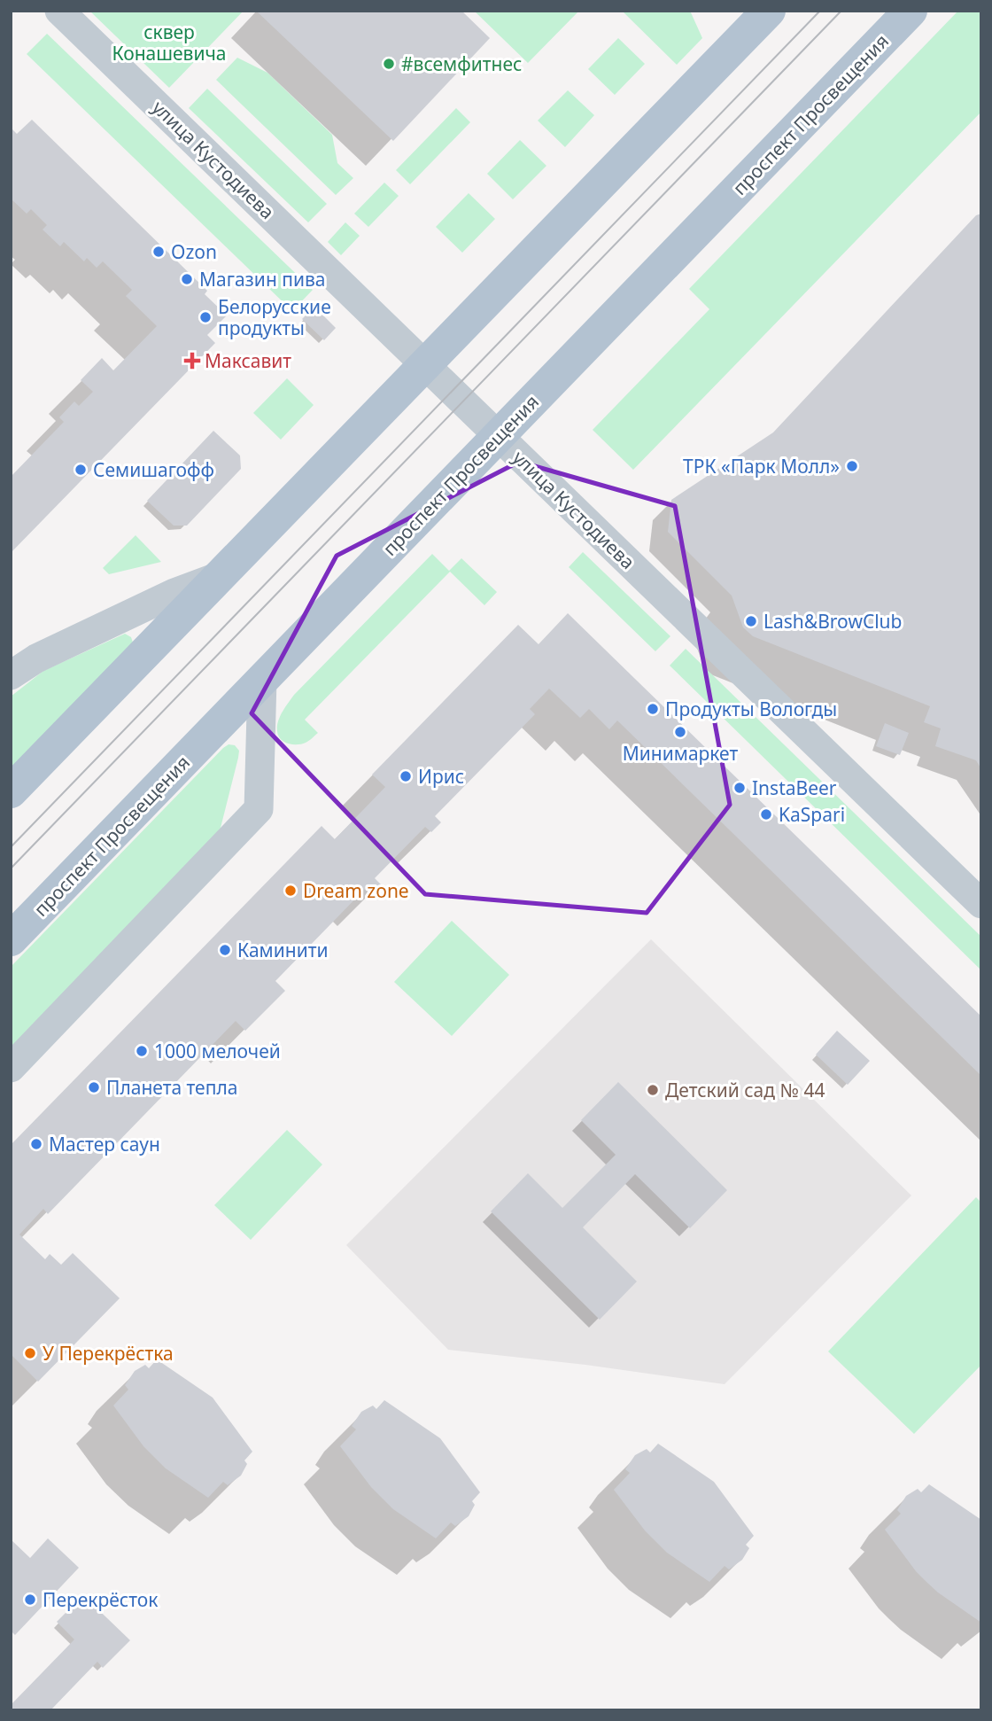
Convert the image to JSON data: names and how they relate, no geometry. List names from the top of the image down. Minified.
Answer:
{"streets":{"main road":["проспект Просвещения"],"street":["улица Кустодиева"]},"crossings":[["проспект Просвещения","улица Кустодиева"]],"parks":["сквер Конашевича"],"places":{"other":["#всемфитнес","Ozon","Магазин пива","Белорусские продукты","ТРК «Парк Молл»","Семишагофф","Lash&BrowClub","Продукты Вологды","Минимаркет","Ирис","InstaBeer","KaSpari","Dream zone","Каминити","1000 мелочей","Планета тепла","Детский сад № 44","Мастер саун","У Перекрёстка","Перекрёсток"],"health":["Максавит"]}}
